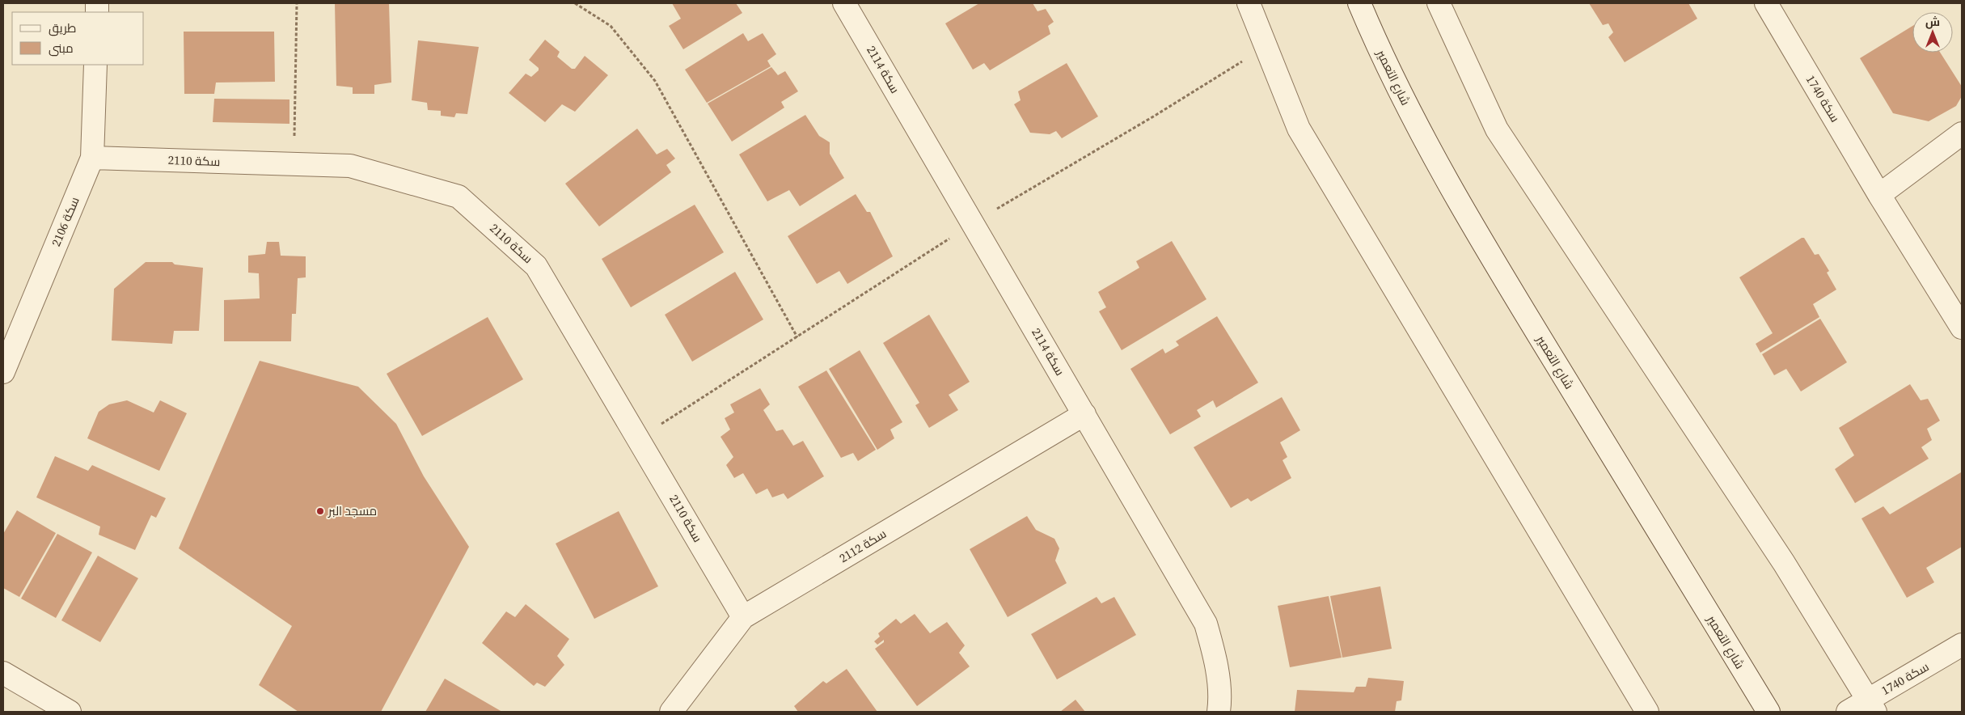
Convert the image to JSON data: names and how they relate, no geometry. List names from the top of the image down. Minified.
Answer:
{"streets":{"street":["سكة 2114","شارع التعمير","سكة 1740","سكة 2110","سكة 2106","سكة 2112"]},"crossings":[["سكة 2114","سكة 2112"],["سكة 2110","سكة 2106"],["سكة 2110","سكة 2112"]],"places":["مسجد البر"],"legend":["طريق","مبنى"],"north":"top"}
